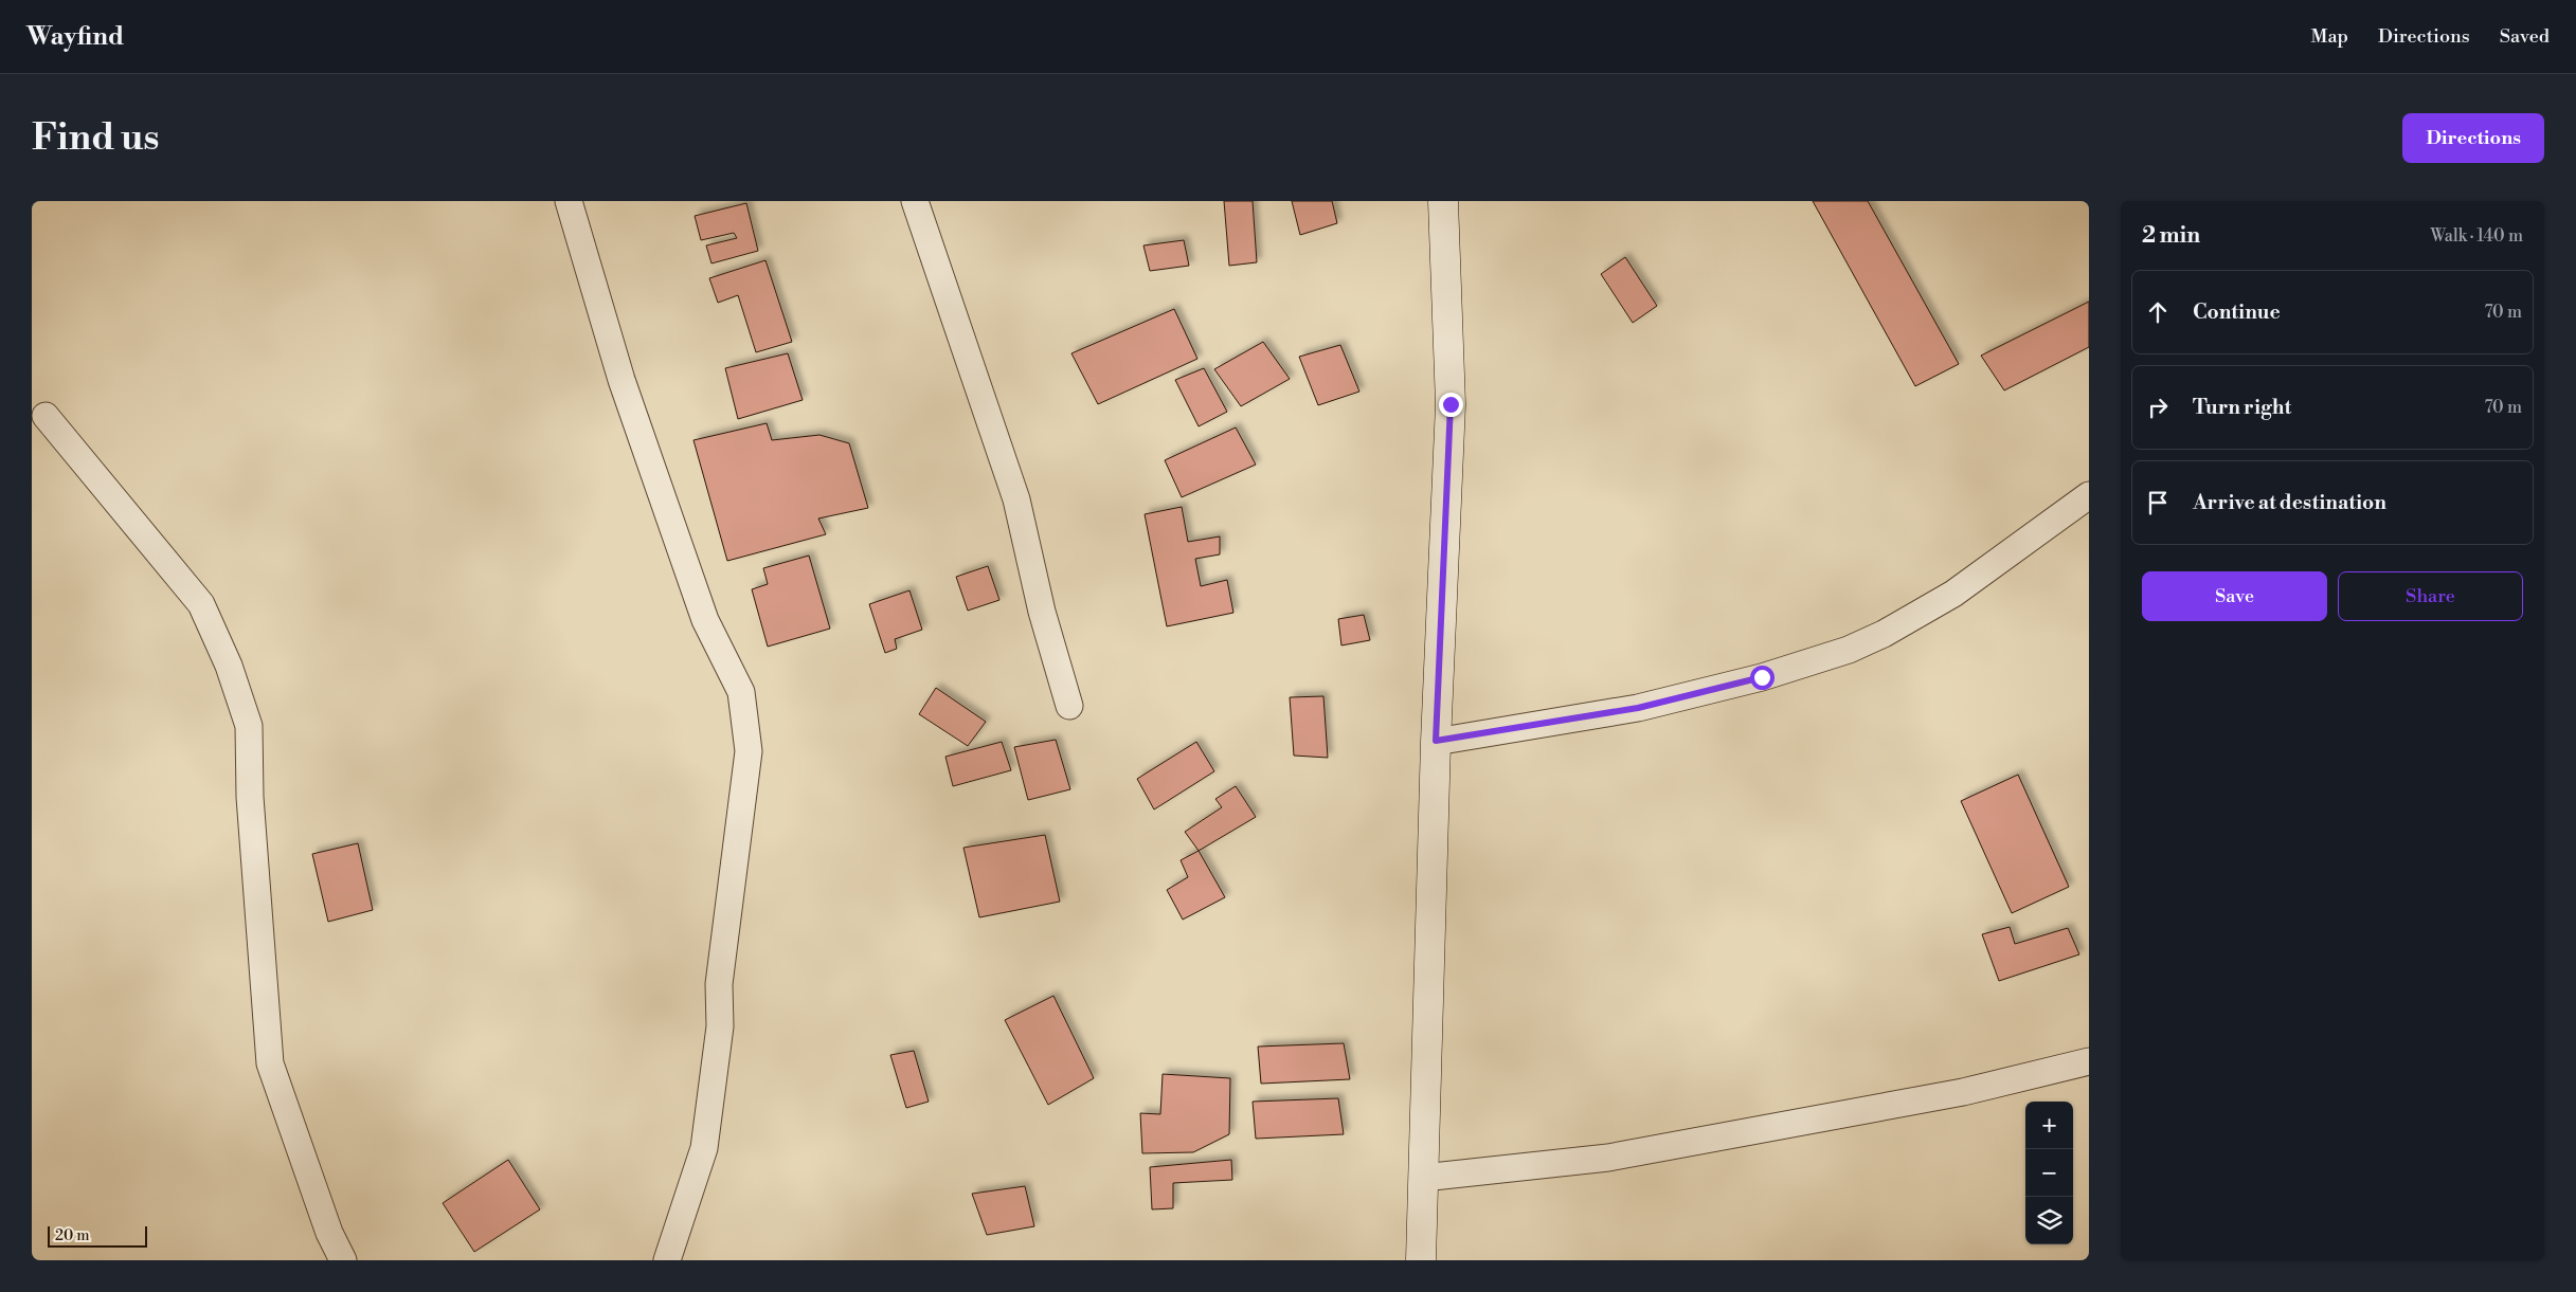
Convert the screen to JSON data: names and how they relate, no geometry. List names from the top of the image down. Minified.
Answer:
{"scale_bar":"20 m","page":{"header":"Wayfind","nav":["Map","Directions","Saved"],"buttons":["Directions",["Save","Share"]],"title":"Find us","heading":["2 min","Walk · 140 m"],"list":[["Continue","70 m"],["Turn right","70 m"],"Arrive at destination"],"map_buttons":["+","−"],"scale":"20 m"}}
